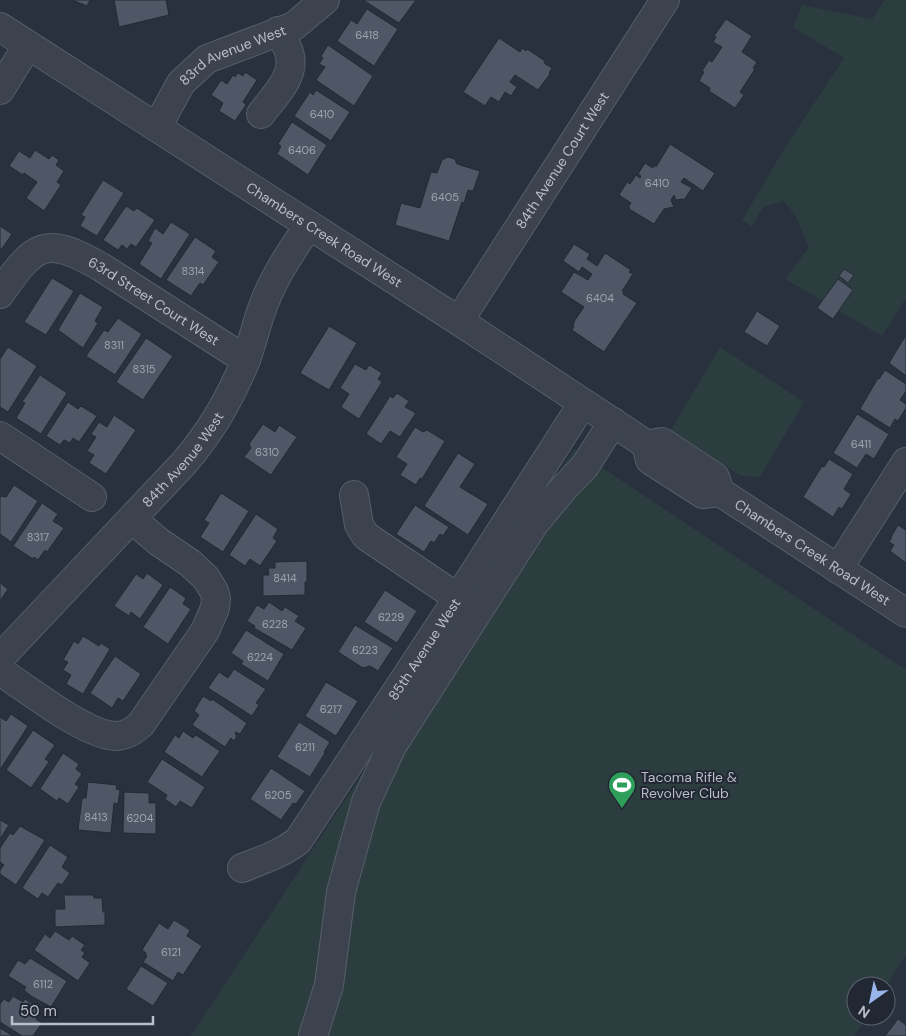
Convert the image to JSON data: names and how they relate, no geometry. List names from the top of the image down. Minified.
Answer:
{"streets":{"street":["83rd Avenue West","84th Avenue Court West","Chambers Creek Road West","63rd Street Court West","84th Avenue West","85th Avenue West"]},"crossings":[["83rd Avenue West","Chambers Creek Road West"],["84th Avenue Court West","Chambers Creek Road West"],["Chambers Creek Road West","84th Avenue West"],["Chambers Creek Road West","85th Avenue West"],["63rd Street Court West","84th Avenue West"]],"places":{"sports":["Tacoma Rifle & Revolver Club"]},"house_numbers":["6418","6410","6406","6410","6405","8314","6404","8311","8315","6411","6310","8317","8414","6229","6228","6223","6224","6217","6211","6205","8413","6204","6121","6112"],"scale_bar":"50 m","north":"bottom left"}
